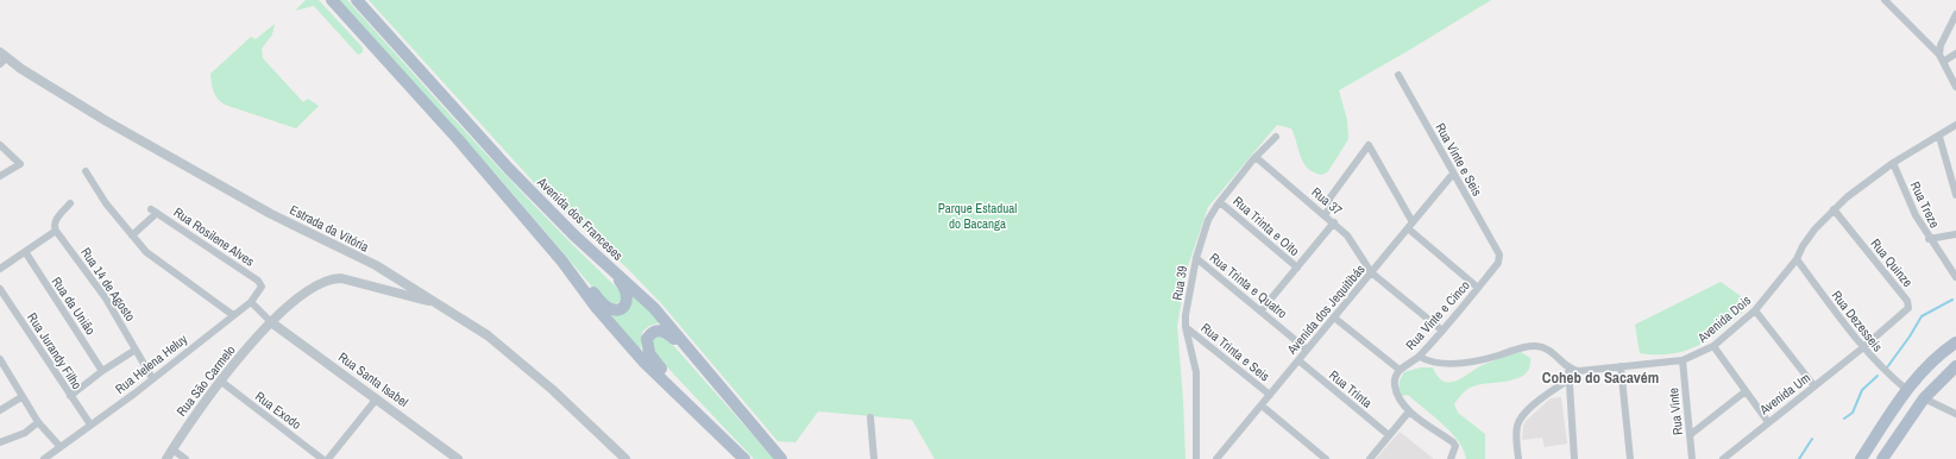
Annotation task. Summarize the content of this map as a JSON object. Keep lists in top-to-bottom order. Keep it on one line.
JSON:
{"streets":{"main road":["Avenida dos Franceses"],"street":["Rua Vinte e Seis","Rua 37","Rua Treze","Rua Trinta e Oito","Estrada da Vitória","Rua Rosilene Alves","Rua Quinze","Rua 39","Rua 14 de Agosto","Rua Trinta e Quatro","Rua da União","Avenida dos Jequitibás","Rua Vinte e Cinco","Avenida Dois","Rua Dezesseis","Rua Jurandy Filho","Rua Trinta e Seis","Rua Helena Heluy","Rua Santa Isabel","Rua São Carmelo","Rua Trinta","Avenida Um","Rua Exodo","Rua Vinte"]},"crossings":[["Rua Vinte e Seis","Avenida dos Jequitibás"],["Rua Vinte e Seis","Rua Vinte e Cinco"],["Rua 37","Rua Trinta e Oito"],["Rua 37","Rua 39"],["Rua 37","Avenida dos Jequitibás"],["Rua 37","Rua Vinte e Cinco"],["Rua Treze","Avenida Dois"],["Rua Trinta e Oito","Rua 39"],["Rua Trinta e Oito","Rua Trinta e Quatro"],["Estrada da Vitória","Rua São Carmelo"],["Rua Rosilene Alves","Rua Helena Heluy"],["Rua Quinze","Avenida Dois"],["Rua Quinze","Rua Dezesseis"],["Rua Quinze","Avenida Um"],["Rua 39","Rua Trinta e Quatro"],["Rua 39","Rua Trinta e Seis"],["Rua 14 de Agosto","Rua Helena Heluy"],["Rua Trinta e Quatro","Avenida dos Jequitibás"],["Avenida dos Jequitibás","Rua Trinta e Seis"],["Avenida dos Jequitibás","Rua Trinta"],["Avenida Dois","Rua Dezesseis"],["Avenida Dois","Rua Vinte"],["Rua Dezesseis","Avenida Um"],["Rua Jurandy Filho","Rua Helena Heluy"],["Rua Santa Isabel","Rua São Carmelo"],["Rua São Carmelo","Rua Exodo"]],"districts":["Coheb do Sacavém"],"parks":["Parque Estadual do Bacanga"]}
